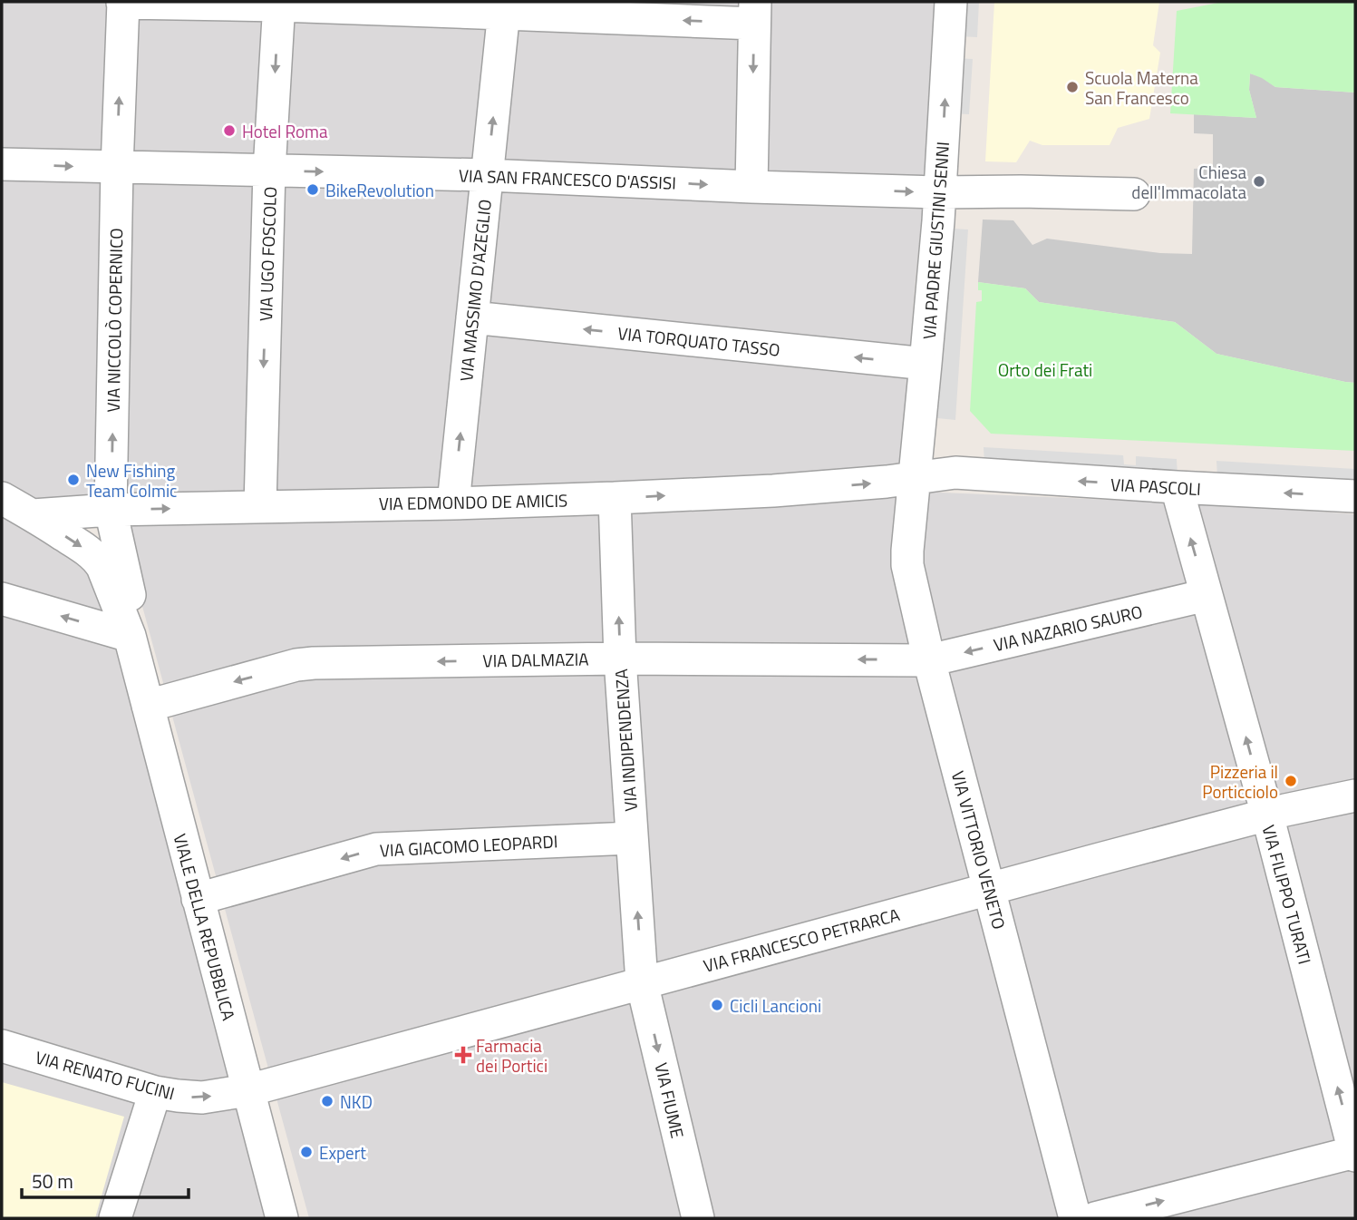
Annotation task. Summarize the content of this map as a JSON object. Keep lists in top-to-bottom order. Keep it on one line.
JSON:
{"streets":{"street":["VIA SAN FRANCESCO D'ASSISI","VIA PADRE GIUSTINI SENNI","VIA UGO FOSCOLO","VIA MASSIMO D'AZEGLIO","VIA NICCOLÒ COPERNICO","VIA TORQUATO TASSO","VIA PASCOLI","VIA EDMONDO DE AMICIS","VIA NAZARIO SAURO","VIA DALMAZIA","VIA INDIPENDENZA","VIA GIACOMO LEOPARDI","VIA VITTORIO VENETO","VIA FILIPPO TURATI","VIALE DELLA REPUBBLICA","VIA FRANCESCO PETRARCA","VIA RENATO FUCINI","VIA FIUME"]},"crossings":[["VIA SAN FRANCESCO D'ASSISI","VIA PADRE GIUSTINI SENNI"],["VIA SAN FRANCESCO D'ASSISI","VIA UGO FOSCOLO"],["VIA SAN FRANCESCO D'ASSISI","VIA MASSIMO D'AZEGLIO"],["VIA SAN FRANCESCO D'ASSISI","VIA NICCOLÒ COPERNICO"],["VIA PADRE GIUSTINI SENNI","VIA TORQUATO TASSO"],["VIA PADRE GIUSTINI SENNI","VIA PASCOLI"],["VIA PADRE GIUSTINI SENNI","VIA EDMONDO DE AMICIS"],["VIA PADRE GIUSTINI SENNI","VIA VITTORIO VENETO"],["VIA UGO FOSCOLO","VIA EDMONDO DE AMICIS"],["VIA MASSIMO D'AZEGLIO","VIA TORQUATO TASSO"],["VIA MASSIMO D'AZEGLIO","VIA EDMONDO DE AMICIS"],["VIA NICCOLÒ COPERNICO","VIA EDMONDO DE AMICIS"],["VIA NICCOLÒ COPERNICO","VIALE DELLA REPUBBLICA"],["VIA PASCOLI","VIA EDMONDO DE AMICIS"],["VIA PASCOLI","VIA VITTORIO VENETO"],["VIA PASCOLI","VIA FILIPPO TURATI"],["VIA EDMONDO DE AMICIS","VIA INDIPENDENZA"],["VIA EDMONDO DE AMICIS","VIA VITTORIO VENETO"],["VIA NAZARIO SAURO","VIA DALMAZIA"],["VIA NAZARIO SAURO","VIA VITTORIO VENETO"],["VIA NAZARIO SAURO","VIA FILIPPO TURATI"],["VIA DALMAZIA","VIA INDIPENDENZA"],["VIA DALMAZIA","VIA VITTORIO VENETO"],["VIA DALMAZIA","VIALE DELLA REPUBBLICA"],["VIA INDIPENDENZA","VIA GIACOMO LEOPARDI"],["VIA INDIPENDENZA","VIA FRANCESCO PETRARCA"],["VIA INDIPENDENZA","VIA FIUME"],["VIA GIACOMO LEOPARDI","VIALE DELLA REPUBBLICA"],["VIA VITTORIO VENETO","VIA FRANCESCO PETRARCA"],["VIA FILIPPO TURATI","VIA FRANCESCO PETRARCA"],["VIALE DELLA REPUBBLICA","VIA FRANCESCO PETRARCA"],["VIALE DELLA REPUBBLICA","VIA RENATO FUCINI"],["VIA FRANCESCO PETRARCA","VIA RENATO FUCINI"],["VIA FRANCESCO PETRARCA","VIA FIUME"]],"one_way":["VIA UGO FOSCOLO","VIA NICCOLÒ COPERNICO","VIA TORQUATO TASSO","VIA PASCOLI","VIA EDMONDO DE AMICIS","VIA NAZARIO SAURO","VIA DALMAZIA","VIA INDIPENDENZA","VIA GIACOMO LEOPARDI","VIA FILIPPO TURATI","VIA RENATO FUCINI","VIA FIUME"],"parks":["Orto dei Frati"],"places":{"other":["Scuola Materna San Francesco","Hotel Roma","Chiesa dell'Immacolata","BikeRevolution","New Fishing Team Colmic","Pizzeria il Porticciolo","Cicli Lancioni","NKD","Expert"],"health":["Farmacia dei Portici"]},"scale_bar":"50 m"}
